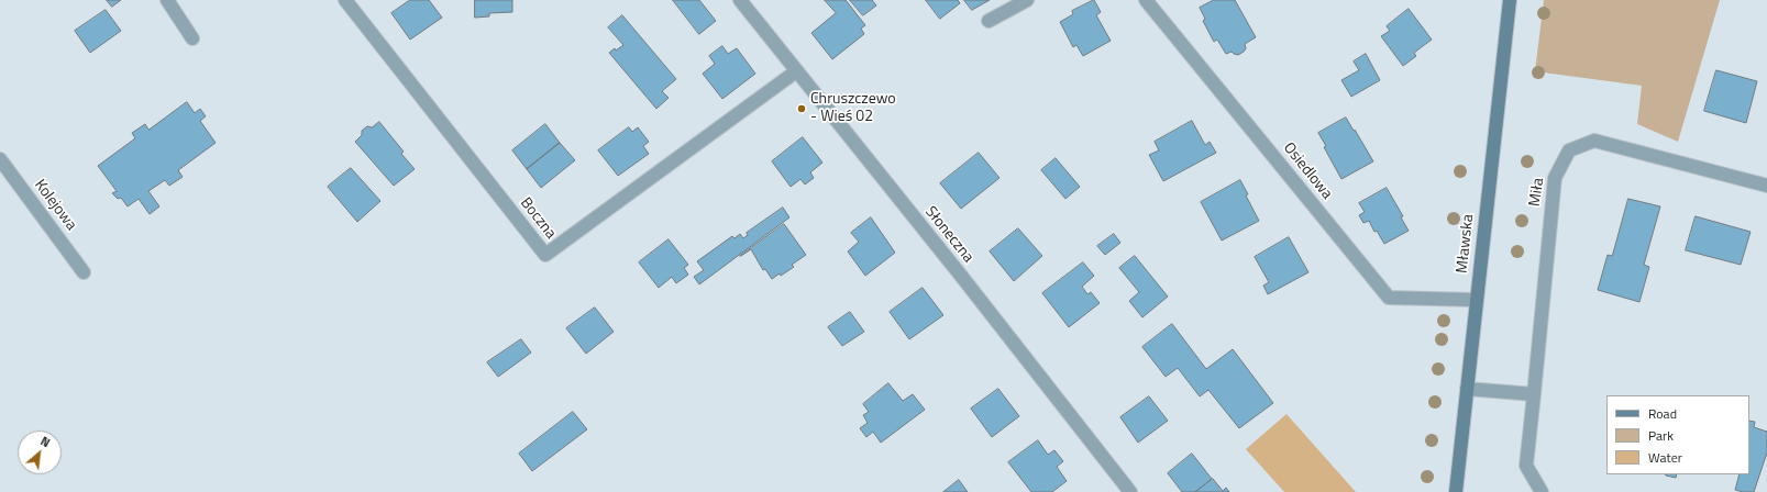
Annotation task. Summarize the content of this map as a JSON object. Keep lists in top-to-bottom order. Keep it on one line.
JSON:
{"streets":{"main road":["Mławska"],"street":["Osiedlowa","Miła","Kolejowa","Boczna","Słoneczna"]},"crossings":[["Osiedlowa","Mławska"],["Boczna","Słoneczna"]],"places":["Chruszczewo - Wieś 02"],"legend":["Road","Park","Water"],"north":"top right"}
